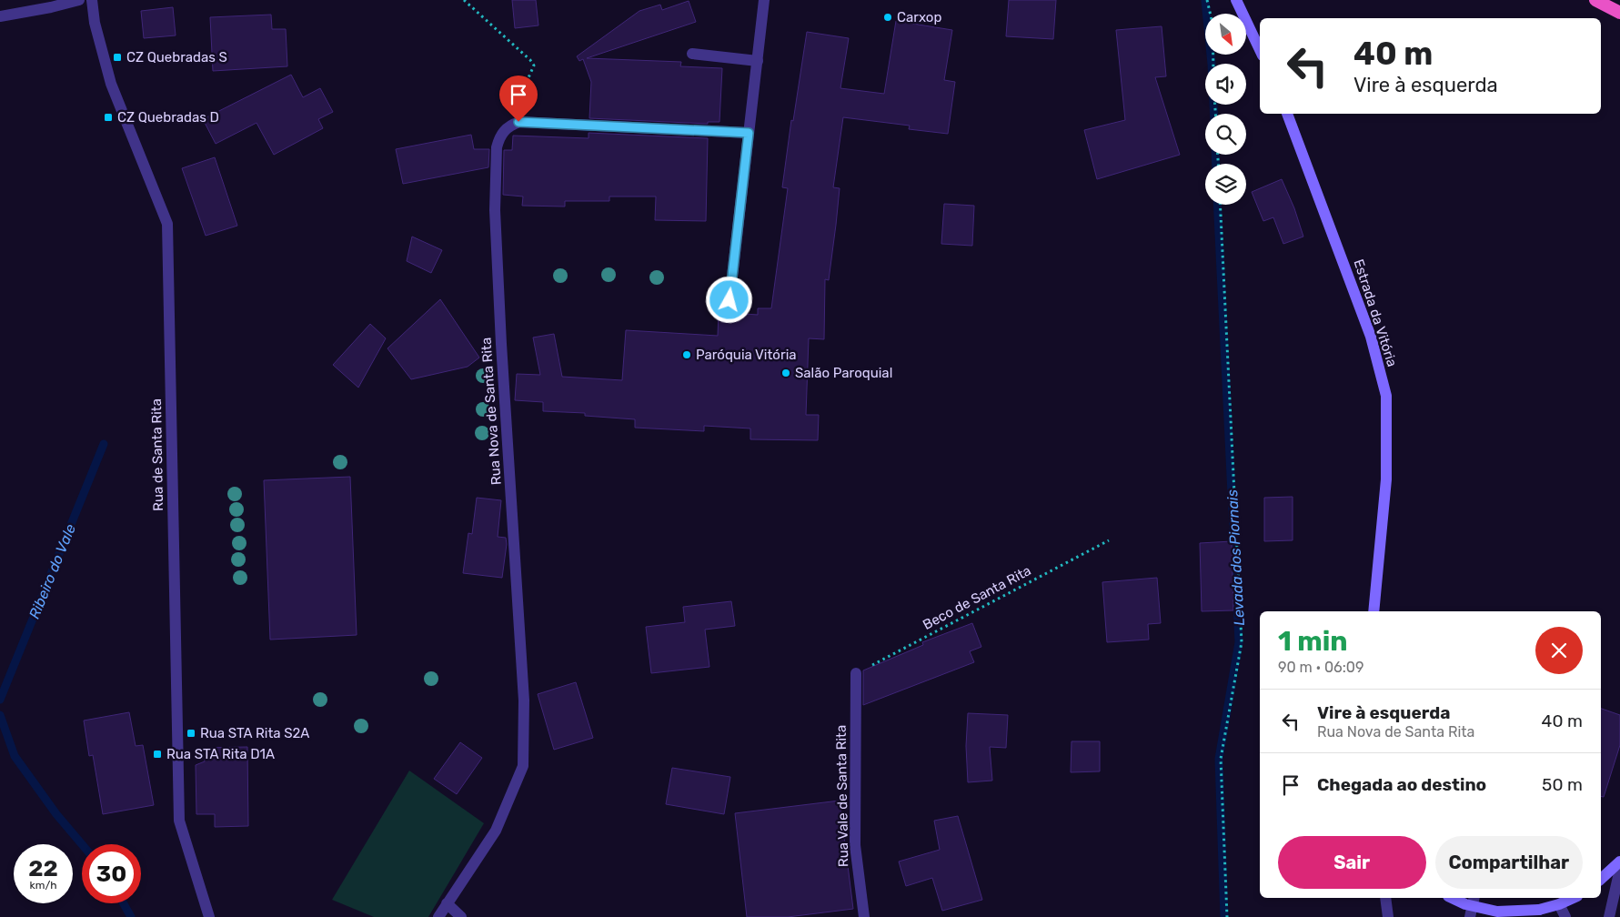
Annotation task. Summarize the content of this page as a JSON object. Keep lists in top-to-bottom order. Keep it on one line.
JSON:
{"streets":{"main road":["Estrada da Vitória"],"street":["Rua Nova de Santa Rita","Rua de Santa Rita","Rua Vale de Santa Rita"],"path":["Beco de Santa Rita"]},"crossings":[["Beco de Santa Rita","Rua Vale de Santa Rita"]],"water":["Levada dos Piornais","Ribeiro do Vale"],"places":{"other":["Carxop","Paróquia Vitória","Salão Paroquial"],"transit":["CZ Quebradas S","CZ Quebradas D","Rua STA Rita S2A","Rua STA Rita D1A"]},"north":"bottom right","page":{"turn":["40 m","Vire à esquerda"],"heading":["1 min","90 m · 06:09"],"list":[{"name":"Vire à esquerda","note":"Rua Nova de Santa Rita","value":"40 m"},{"name":"Chegada ao destino","value":"50 m"}],"buttons":["Sair","Compartilhar"],"speed":"22 km/h","limit":"30"}}
